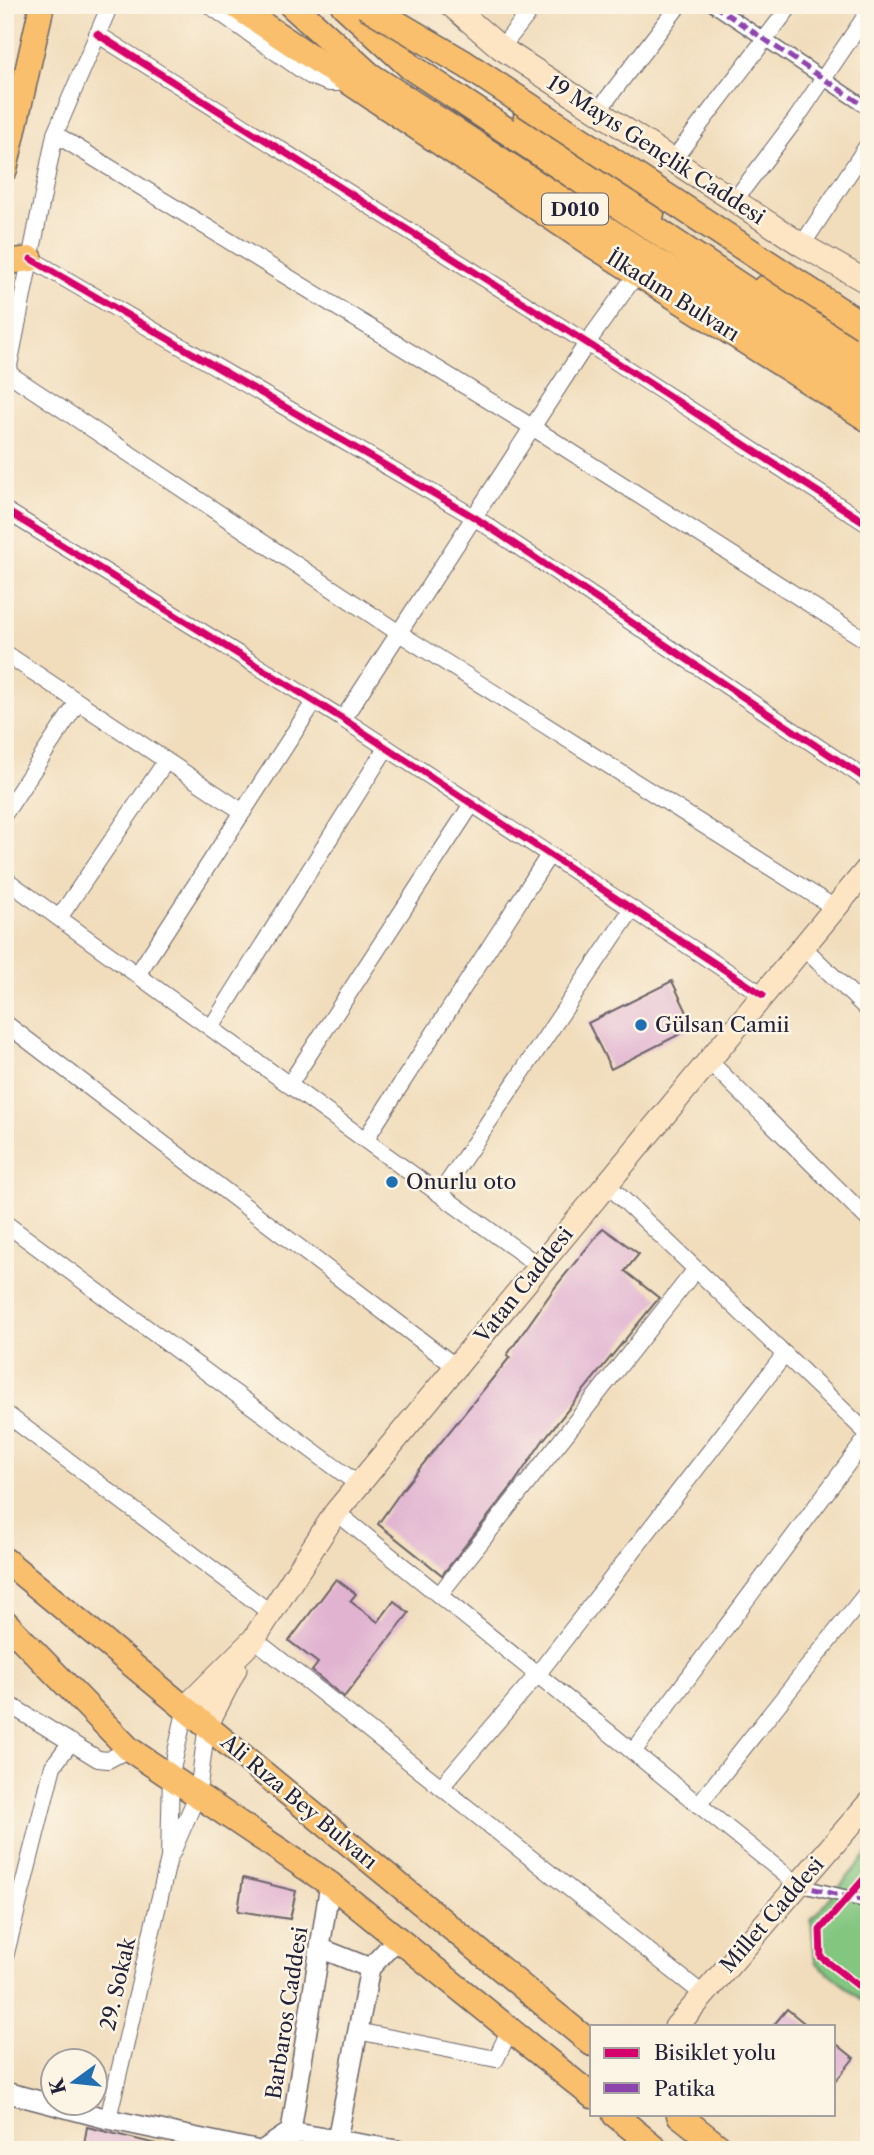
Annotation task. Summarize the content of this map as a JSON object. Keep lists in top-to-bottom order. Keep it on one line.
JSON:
{"streets":{"highway":["D010","İlkadım Bulvarı"],"main road":["19 Mayıs Gençlik Caddesi","Vatan Caddesi","Ali Rıza Bey Bulvarı","Millet Caddesi"],"street":["29. Sokak","Barbaros Caddesi"]},"crossings":[["Vatan Caddesi","Ali Rıza Bey Bulvarı"],["Ali Rıza Bey Bulvarı","Barbaros Caddesi"]],"places":["Gülsan Camii","Onurlu oto"],"legend":["Bisiklet yolu","Patika"],"north":"left"}
